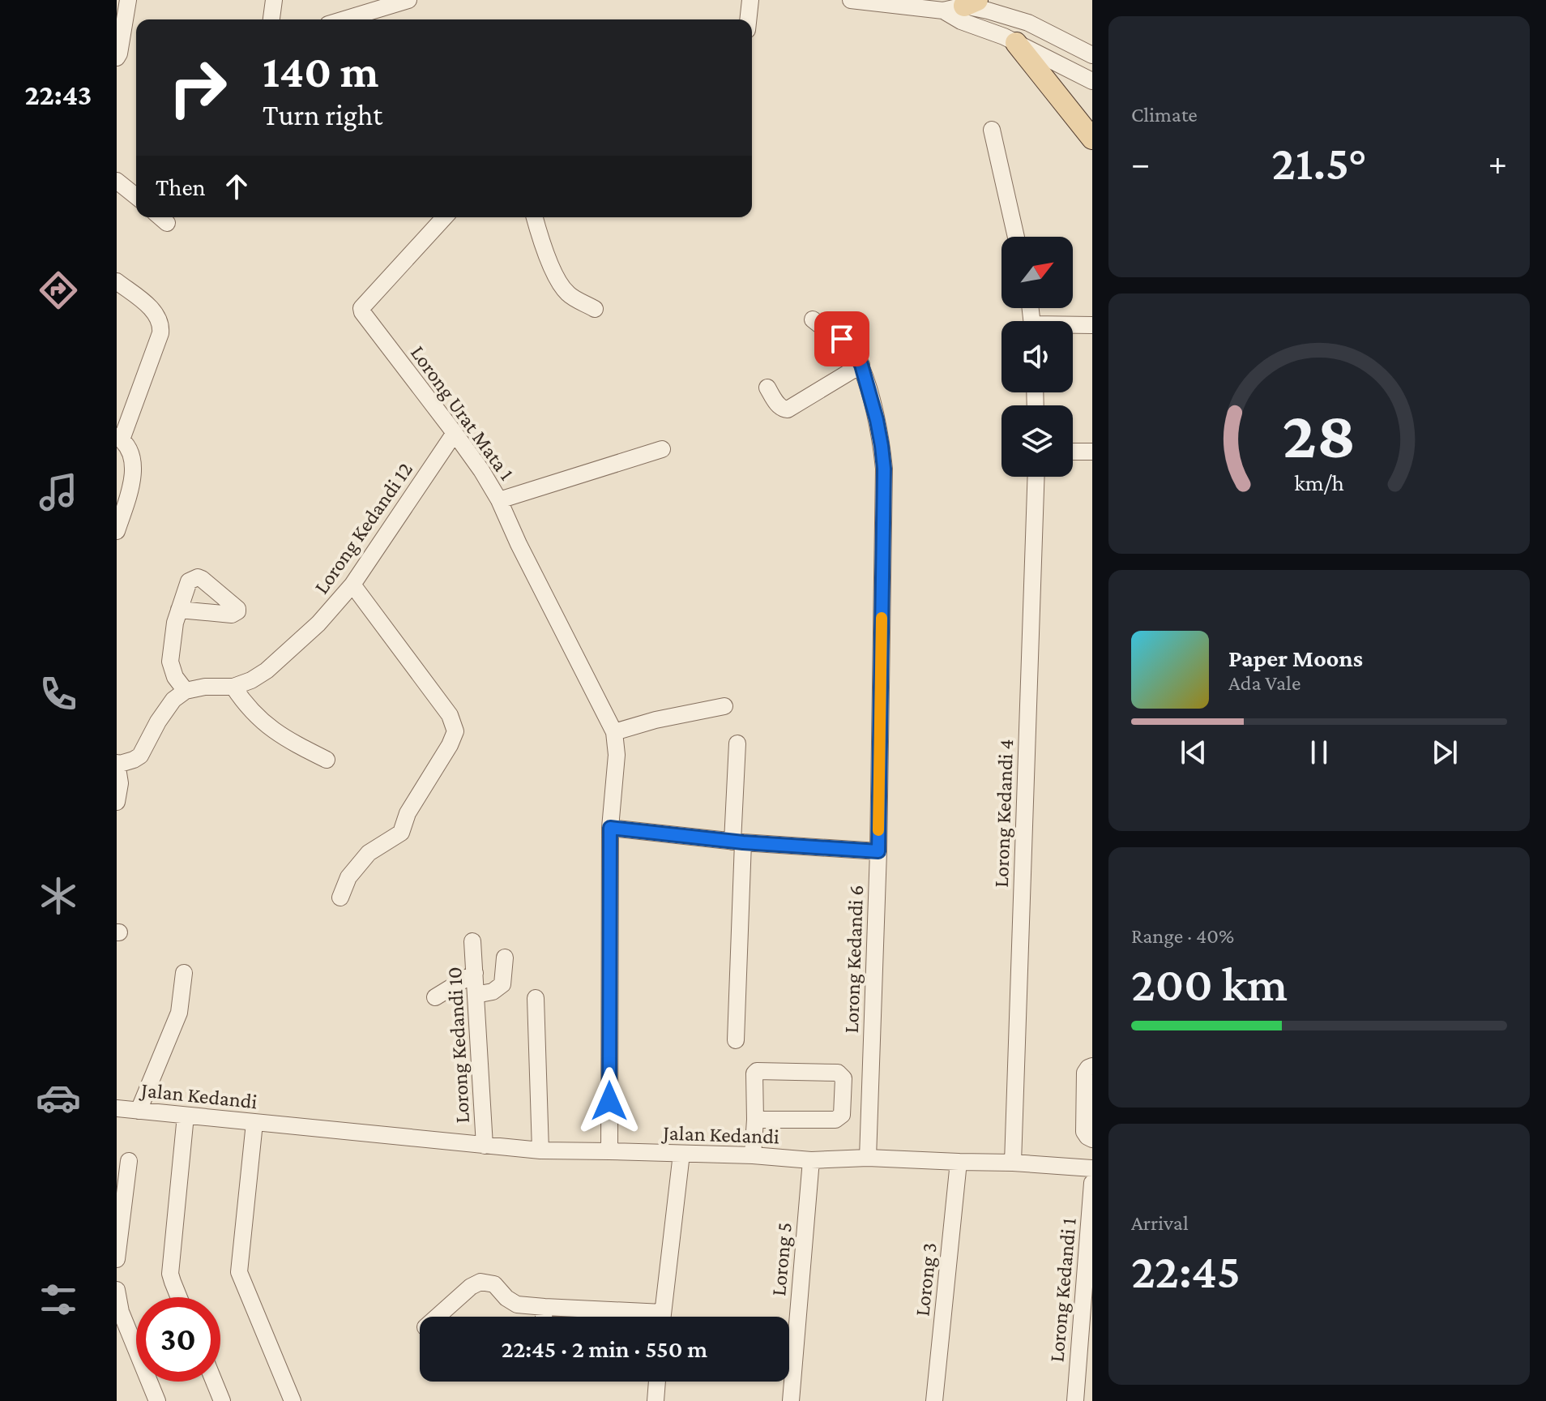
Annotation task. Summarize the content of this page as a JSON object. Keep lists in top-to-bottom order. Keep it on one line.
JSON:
{"streets":{"street":["Lorong Urat Mata 1","Lorong Kedandi 12","Lorong Kedandi 4","Lorong Kedandi 6","Lorong Kedandi 10","Jalan Kedandi","Lorong 5","Lorong 3","Lorong Kedandi 1"]},"crossings":[["Lorong Urat Mata 1","Lorong Kedandi 12"],["Lorong Kedandi 4","Jalan Kedandi"],["Lorong Kedandi 6","Jalan Kedandi"],["Lorong Kedandi 10","Jalan Kedandi"],["Jalan Kedandi","Lorong 5"],["Jalan Kedandi","Lorong 3"]],"north":"top right","page":{"tabs":"22:43","tile":["Climate",["Range · 40%","200 km"],["Arrival","22:45"]],"turn":["140 m","Turn right"],"heat":["−","21.5°","+"],"then":"Then","song":["Paper Moons","Ada Vale"],"limit":"30","trip":"22:45 · 2 min · 550 m","gauge":["28","km/h"]}}
